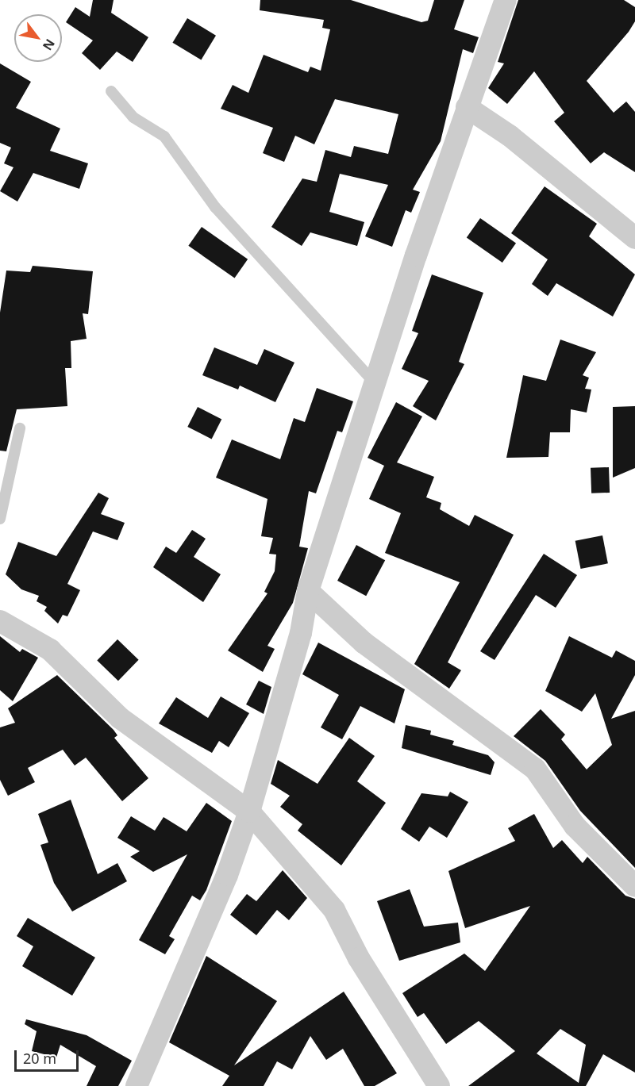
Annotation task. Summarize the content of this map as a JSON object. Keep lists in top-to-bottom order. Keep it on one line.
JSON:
{"scale_bar":"20 m","north":"bottom right"}
